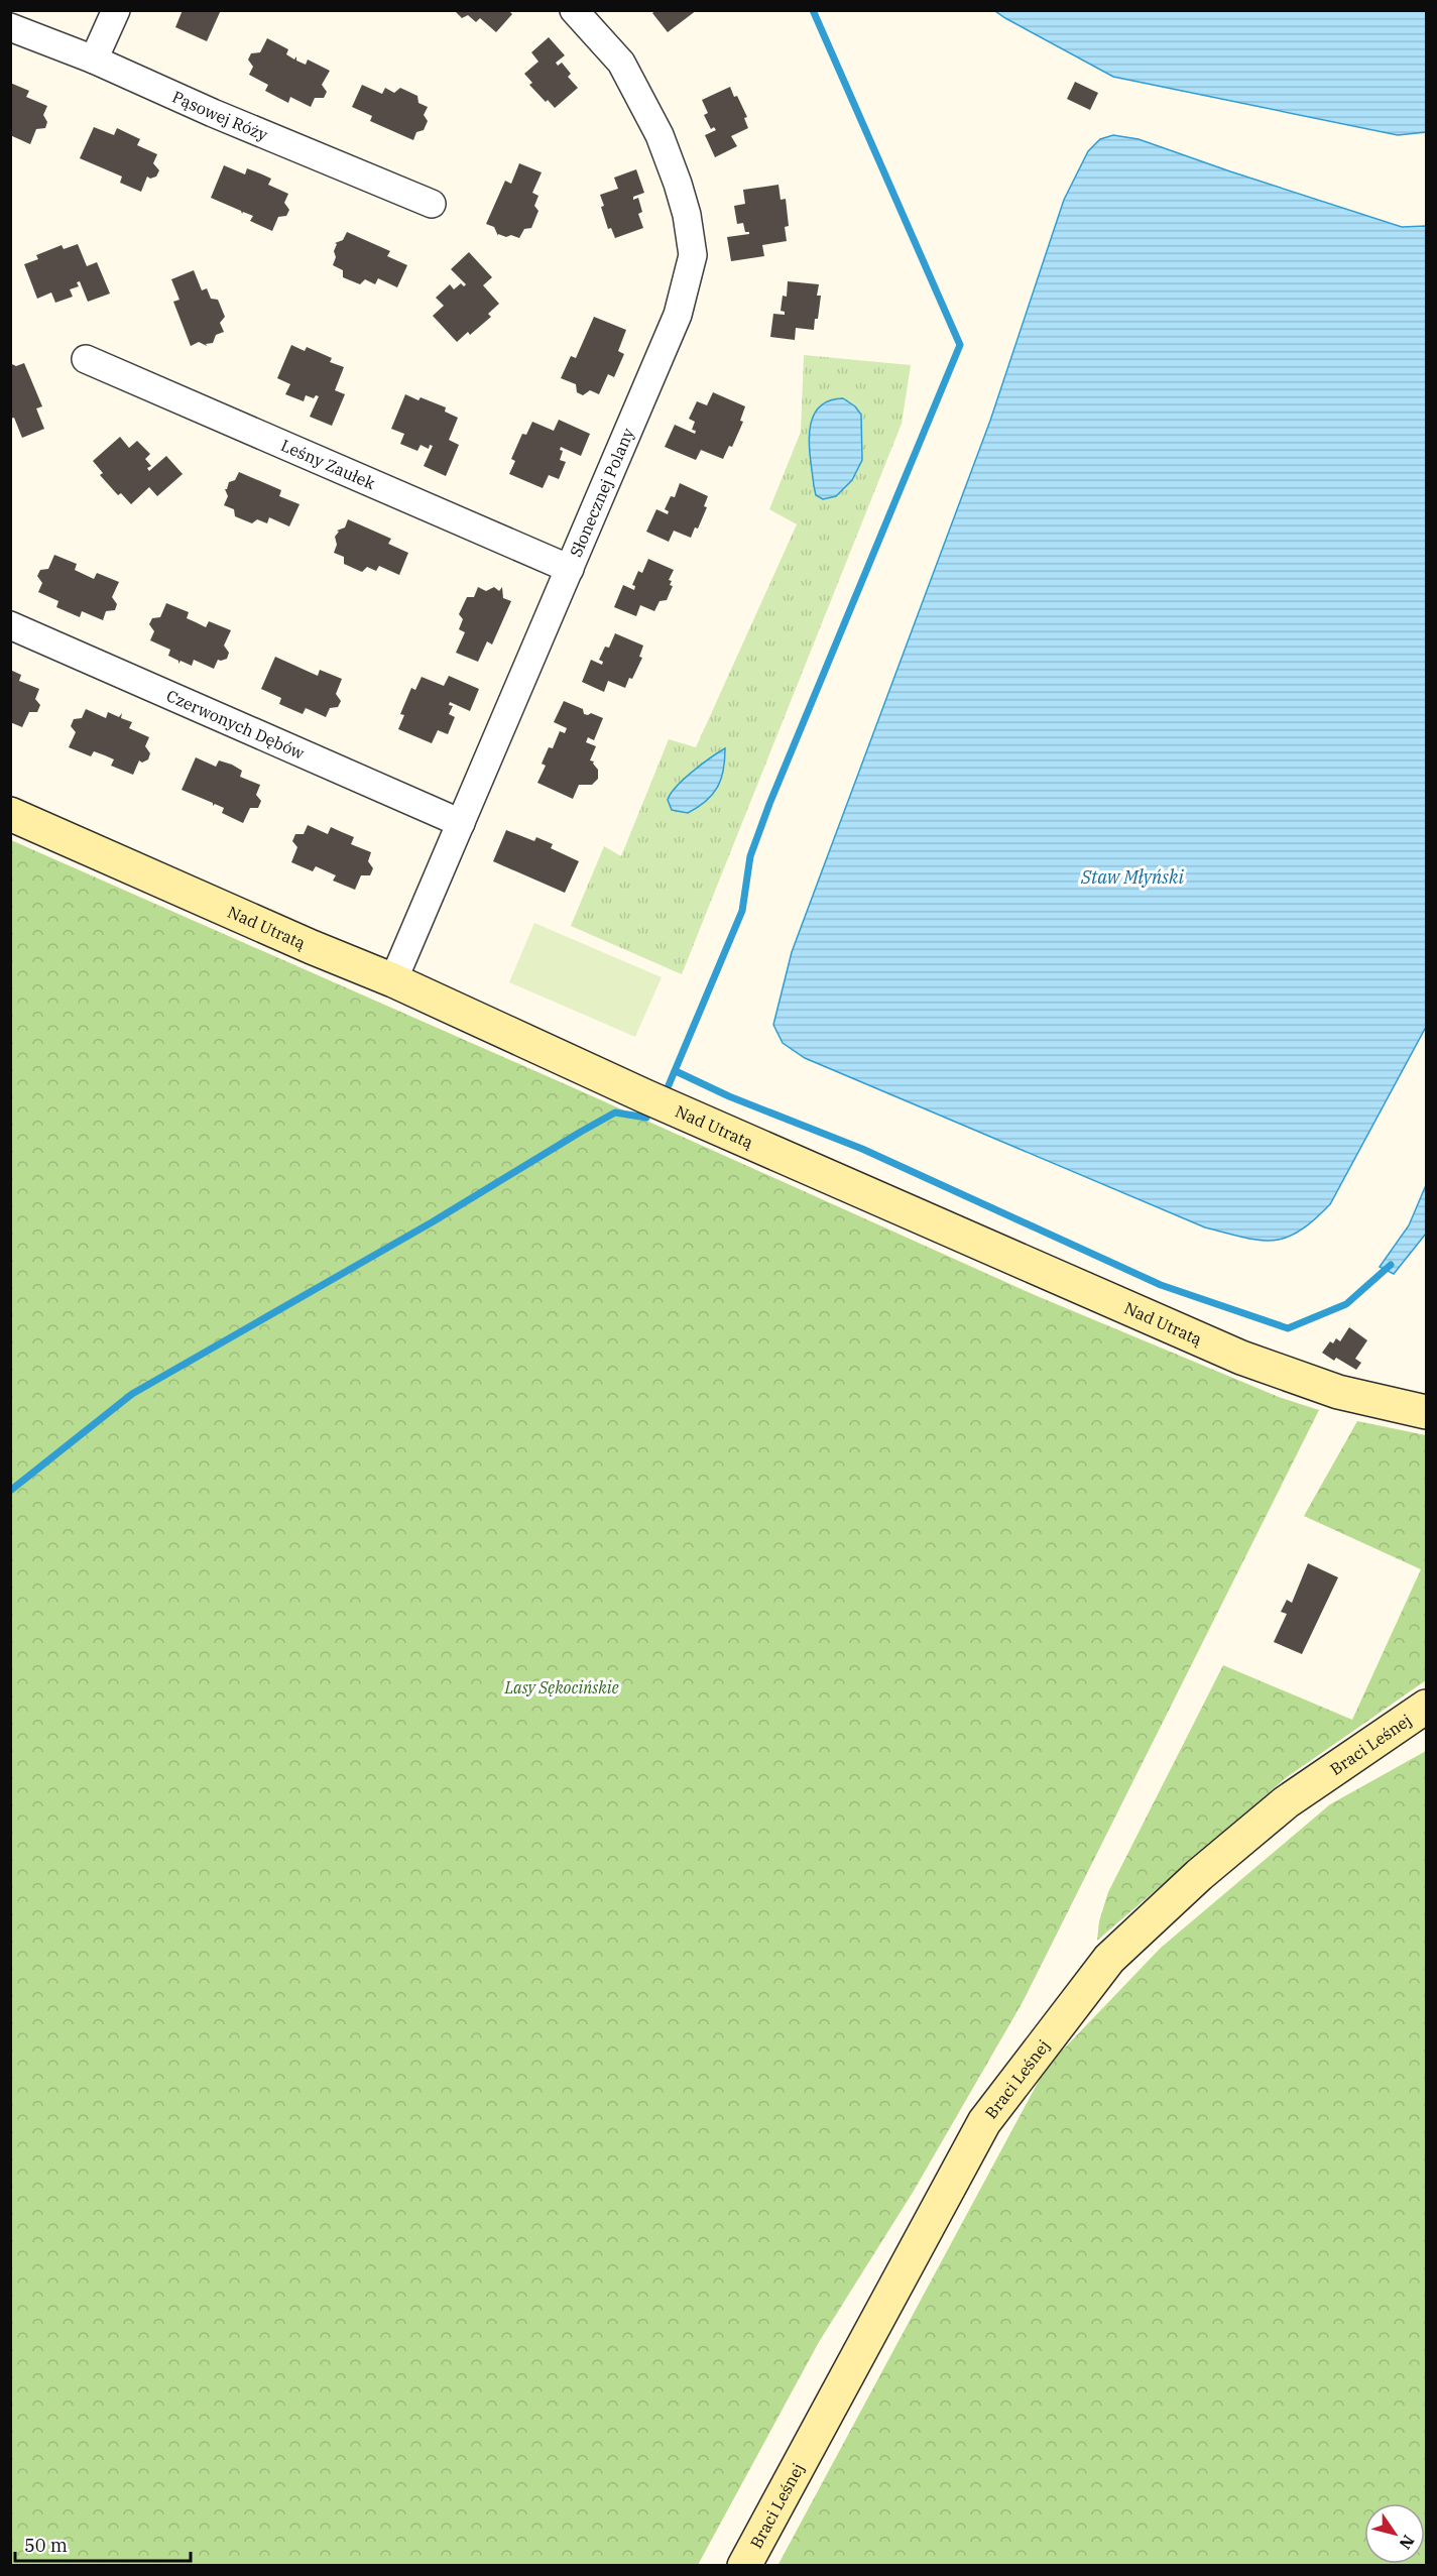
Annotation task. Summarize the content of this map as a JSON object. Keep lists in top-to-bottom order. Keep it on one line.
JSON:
{"streets":{"street":["Pąsowej Róży","Leśny Zaułek","Słonecznej Polany","Czerwonych Dębów","Nad Utratą","Braci Leśnej"]},"crossings":[["Leśny Zaułek","Słonecznej Polany"],["Słonecznej Polany","Czerwonych Dębów"],["Słonecznej Polany","Nad Utratą"]],"water":["Staw Młyński"],"parks":["Lasy Sękocińskie"],"scale_bar":"50 m","north":"bottom right"}
